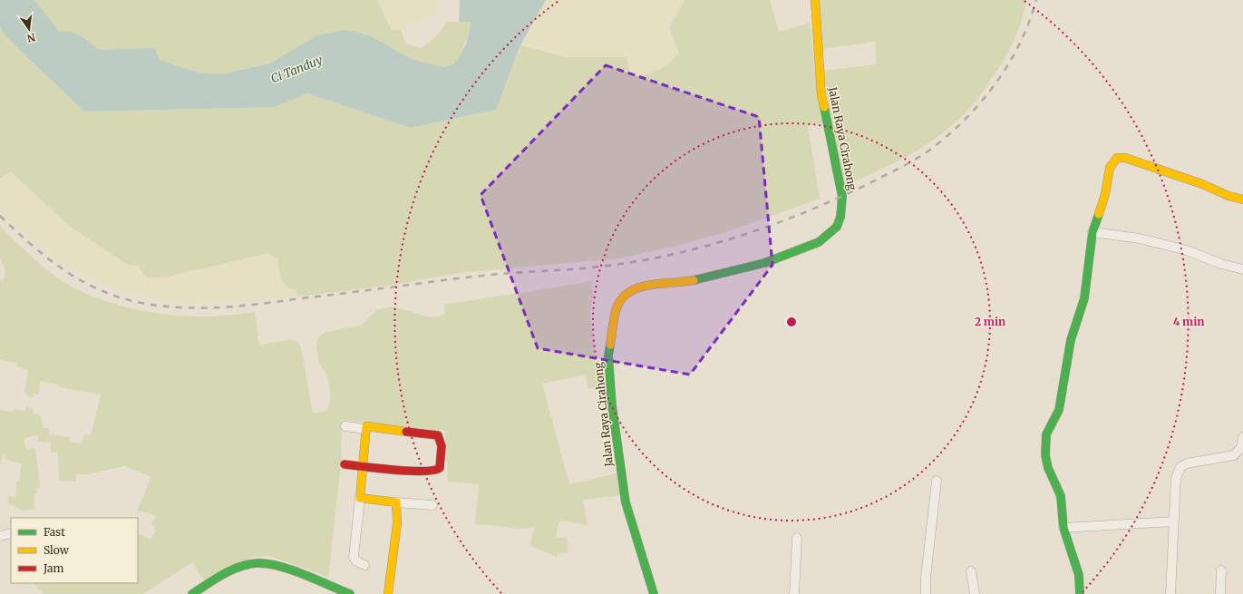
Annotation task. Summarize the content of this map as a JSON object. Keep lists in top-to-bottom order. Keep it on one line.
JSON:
{"streets":{"street":["Jalan Raya Cirahong"]},"water":["Ci Tanduy"],"legend":["Fast","Slow","Jam"],"north":"bottom","rings":["2 min","4 min"]}
